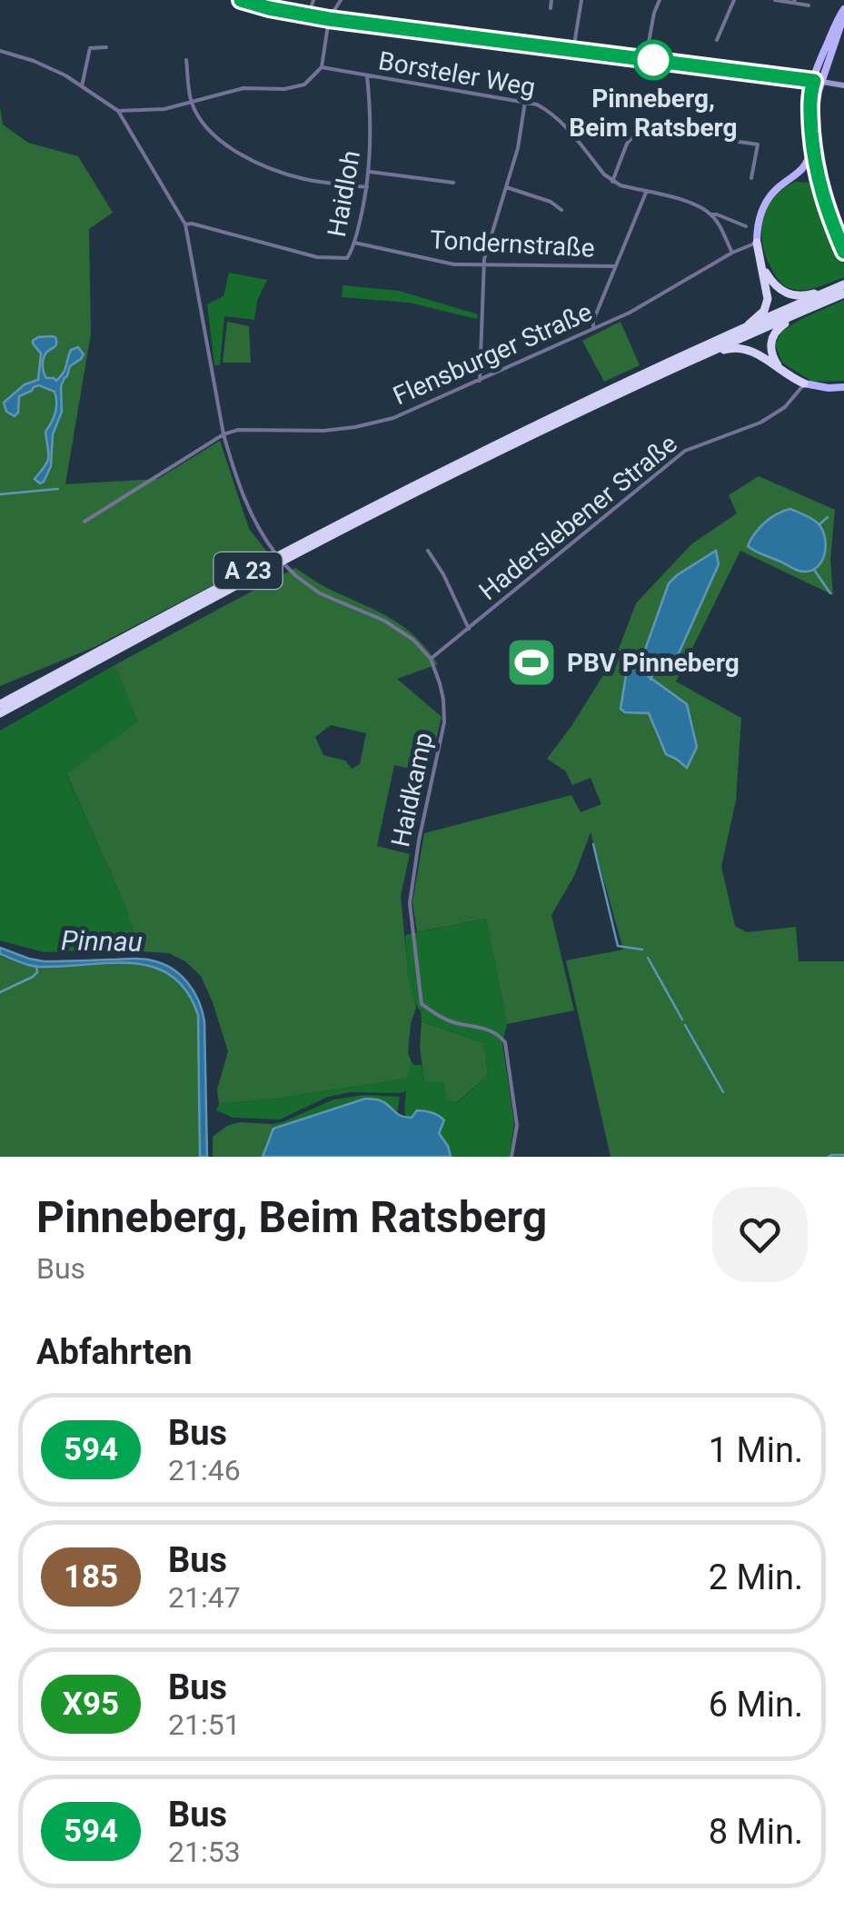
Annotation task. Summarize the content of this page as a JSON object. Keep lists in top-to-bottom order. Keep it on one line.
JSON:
{"streets":{"highway":["A 23"],"street":["Borsteler Weg","Haidloh","Tondernstraße","Flensburger Straße","Haderslebener Straße","Haidkamp"]},"crossings":[["Borsteler Weg","Haidloh"],["Borsteler Weg","Tondernstraße"],["Haidloh","Tondernstraße"],["Tondernstraße","Flensburger Straße"],["Haderslebener Straße","Haidkamp"]],"water":["Pinnau"],"places":{"other":["Pinneberg, Beim Ratsberg"],"sports":["PBV Pinneberg"]},"lines":["bus line 594"],"page":{"heading":[["Pinneberg, Beim Ratsberg","Bus"],"Abfahrten"],"list":[{"mark":"594","name":"Bus","note":"21:46","value":"1 Min."},{"mark":"185","name":"Bus","note":"21:47","value":"2 Min."},{"mark":"X95","name":"Bus","note":"21:51","value":"6 Min."},{"mark":"594","name":"Bus","note":"21:53","value":"8 Min."}]}}
